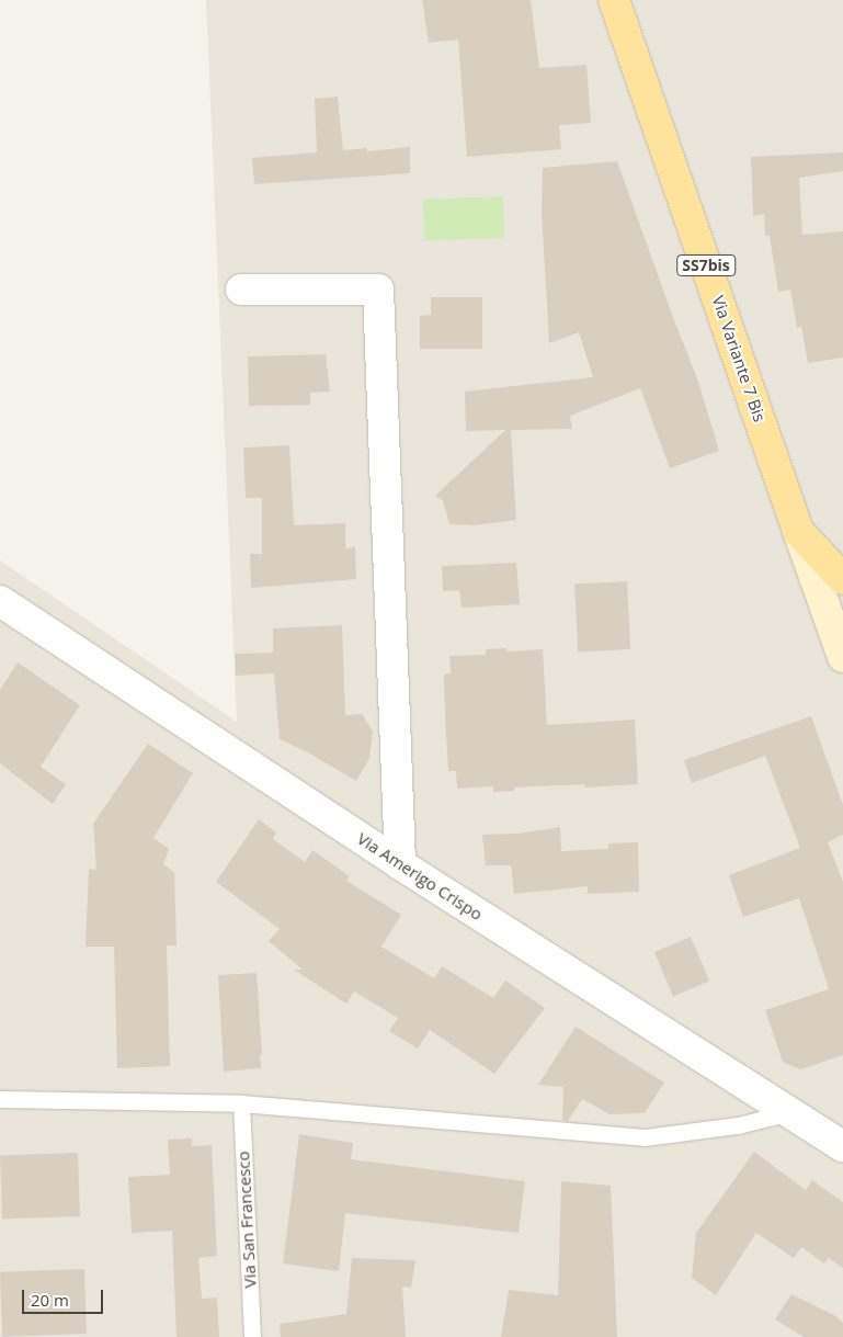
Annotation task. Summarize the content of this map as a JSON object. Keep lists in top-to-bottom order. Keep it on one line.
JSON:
{"streets":{"main road":["SS7bis","Via Variante 7 Bis"],"street":["Via Amerigo Crispo"],"lane":["Via San Francesco"]},"scale_bar":"20 m"}
